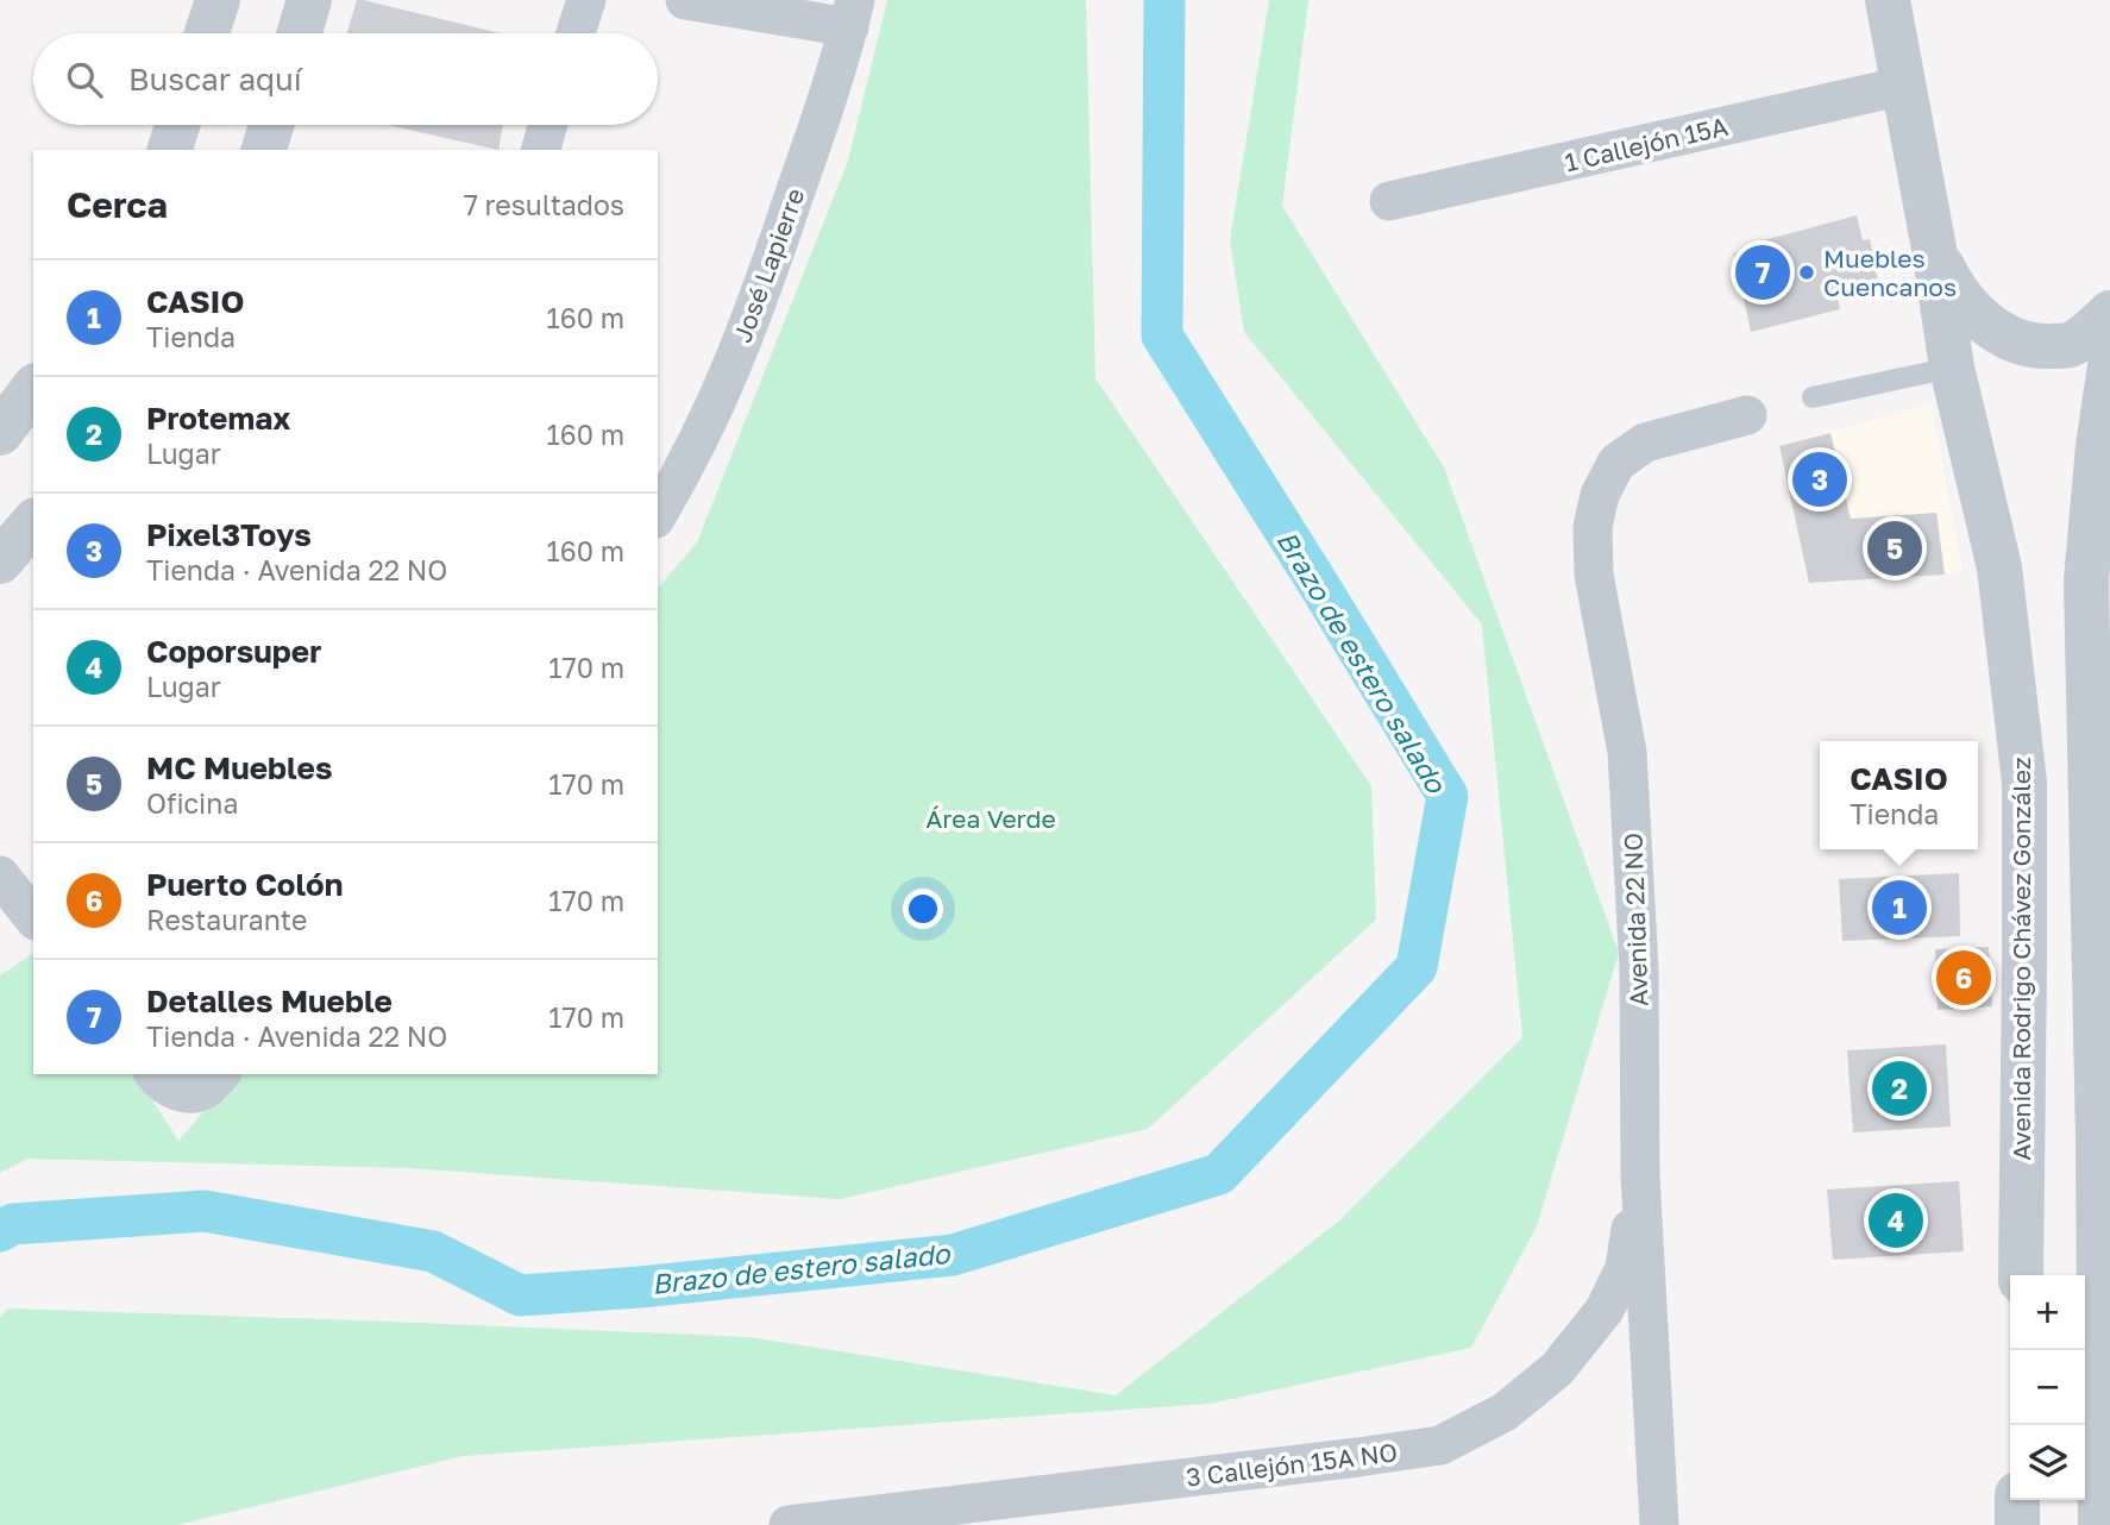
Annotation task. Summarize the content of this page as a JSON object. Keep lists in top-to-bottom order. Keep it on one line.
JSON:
{"streets":{"street":["1 Callejón 15A","José Lapierre","Avenida 22 NO","Avenida Rodrigo Chávez González","3 Callejón 15A NO"]},"crossings":[["1 Callejón 15A","Avenida Rodrigo Chávez González"],["Avenida 22 NO","3 Callejón 15A NO"]],"water":["Brazo de estero salado"],"parks":["Área Verde"],"places":["Muebles Cuencanos"],"page":{"search":"Buscar aquí","heading":["Cerca","7 resultados"],"pins":["7","3","5","1","6","2","4"],"list":[{"mark":"1","name":"CASIO","note":"Tienda","value":"160 m"},{"mark":"2","name":"Protemax","note":"Lugar","value":"160 m"},{"mark":"3","name":"Pixel3Toys","note":"Tienda · Avenida 22 NO","value":"160 m"},{"mark":"4","name":"Coporsuper","note":"Lugar","value":"170 m"},{"mark":"5","name":"MC Muebles","note":"Oficina","value":"170 m"},{"mark":"6","name":"Puerto Colón","note":"Restaurante","value":"170 m"},{"mark":"7","name":"Detalles Mueble","note":"Tienda · Avenida 22 NO","value":"170 m"}],"popup":["CASIO","Tienda"],"map_buttons":["+","−"]}}
